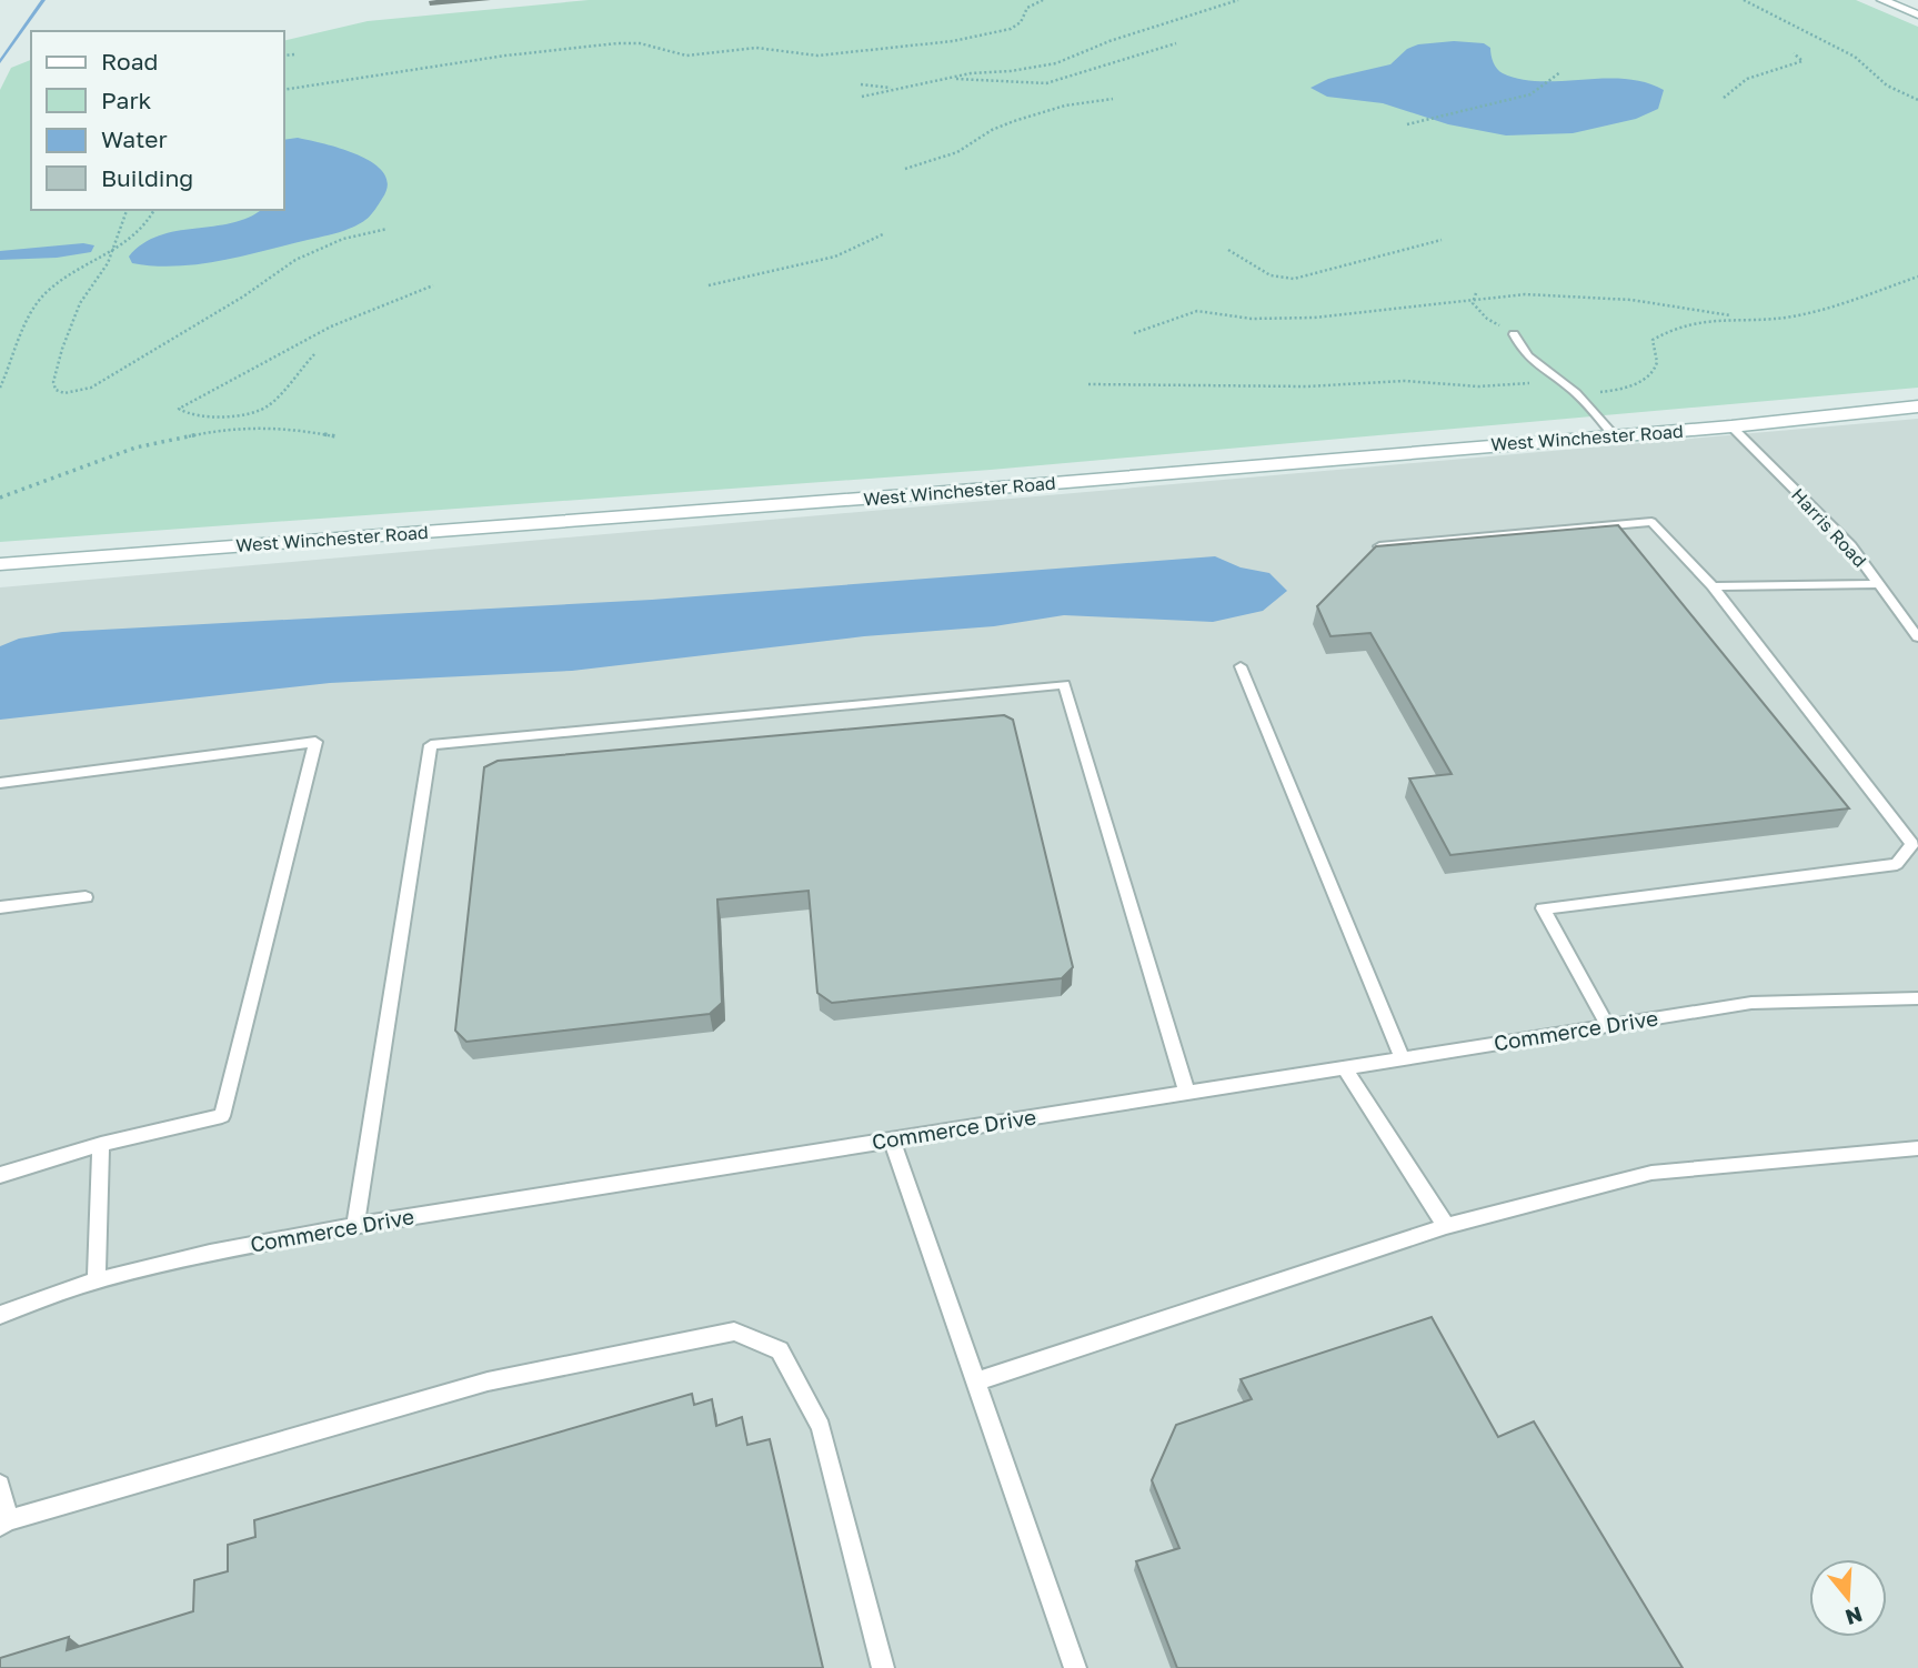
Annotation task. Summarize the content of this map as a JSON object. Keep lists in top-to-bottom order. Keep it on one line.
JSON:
{"streets":{"main road":["West Winchester Road"],"lane":["Harris Road","Commerce Drive"]},"crossings":[["West Winchester Road","Harris Road"]],"legend":["Road","Park","Water","Building"],"north":"bottom"}
